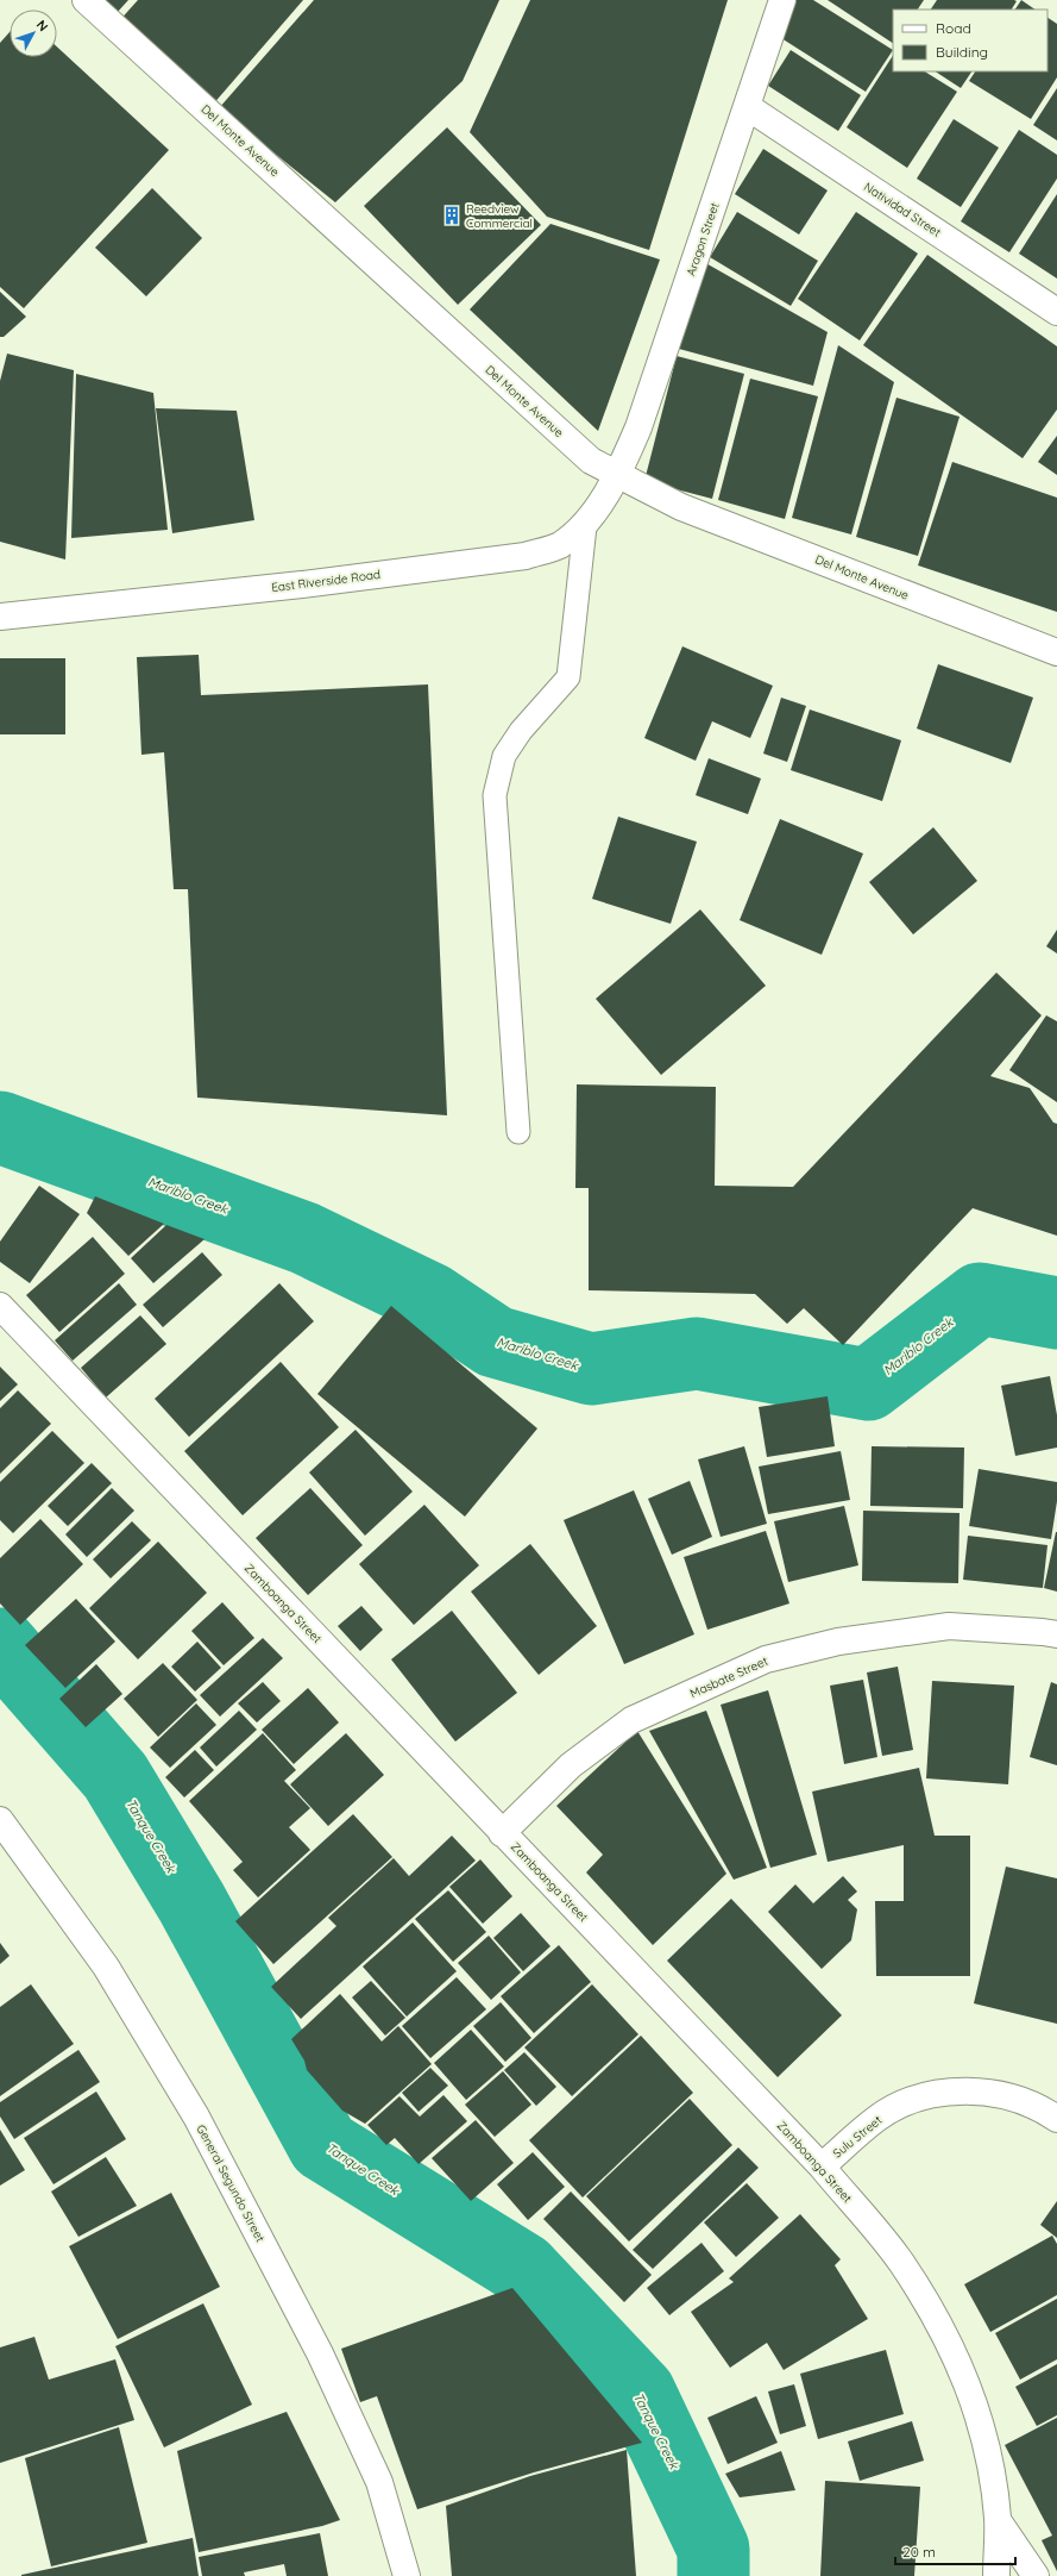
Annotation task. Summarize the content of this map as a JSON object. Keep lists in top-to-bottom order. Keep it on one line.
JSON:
{"streets":{"street":["Del Monte Avenue","Natividad Street","Aragon Street","East Riverside Road","Zamboanga Street","Masbate Street","Sulu Street","General Segundo Street"]},"crossings":[["Del Monte Avenue","Aragon Street"],["Del Monte Avenue","East Riverside Road"],["Natividad Street","Aragon Street"],["Aragon Street","East Riverside Road"],["Zamboanga Street","Masbate Street"],["Zamboanga Street","Sulu Street"]],"water":["Mariblo Creek","Tanque Creek"],"places":{"building":["Reedview Commercial"]},"legend":["Road","Building"],"scale_bar":"20 m","north":"top right"}
